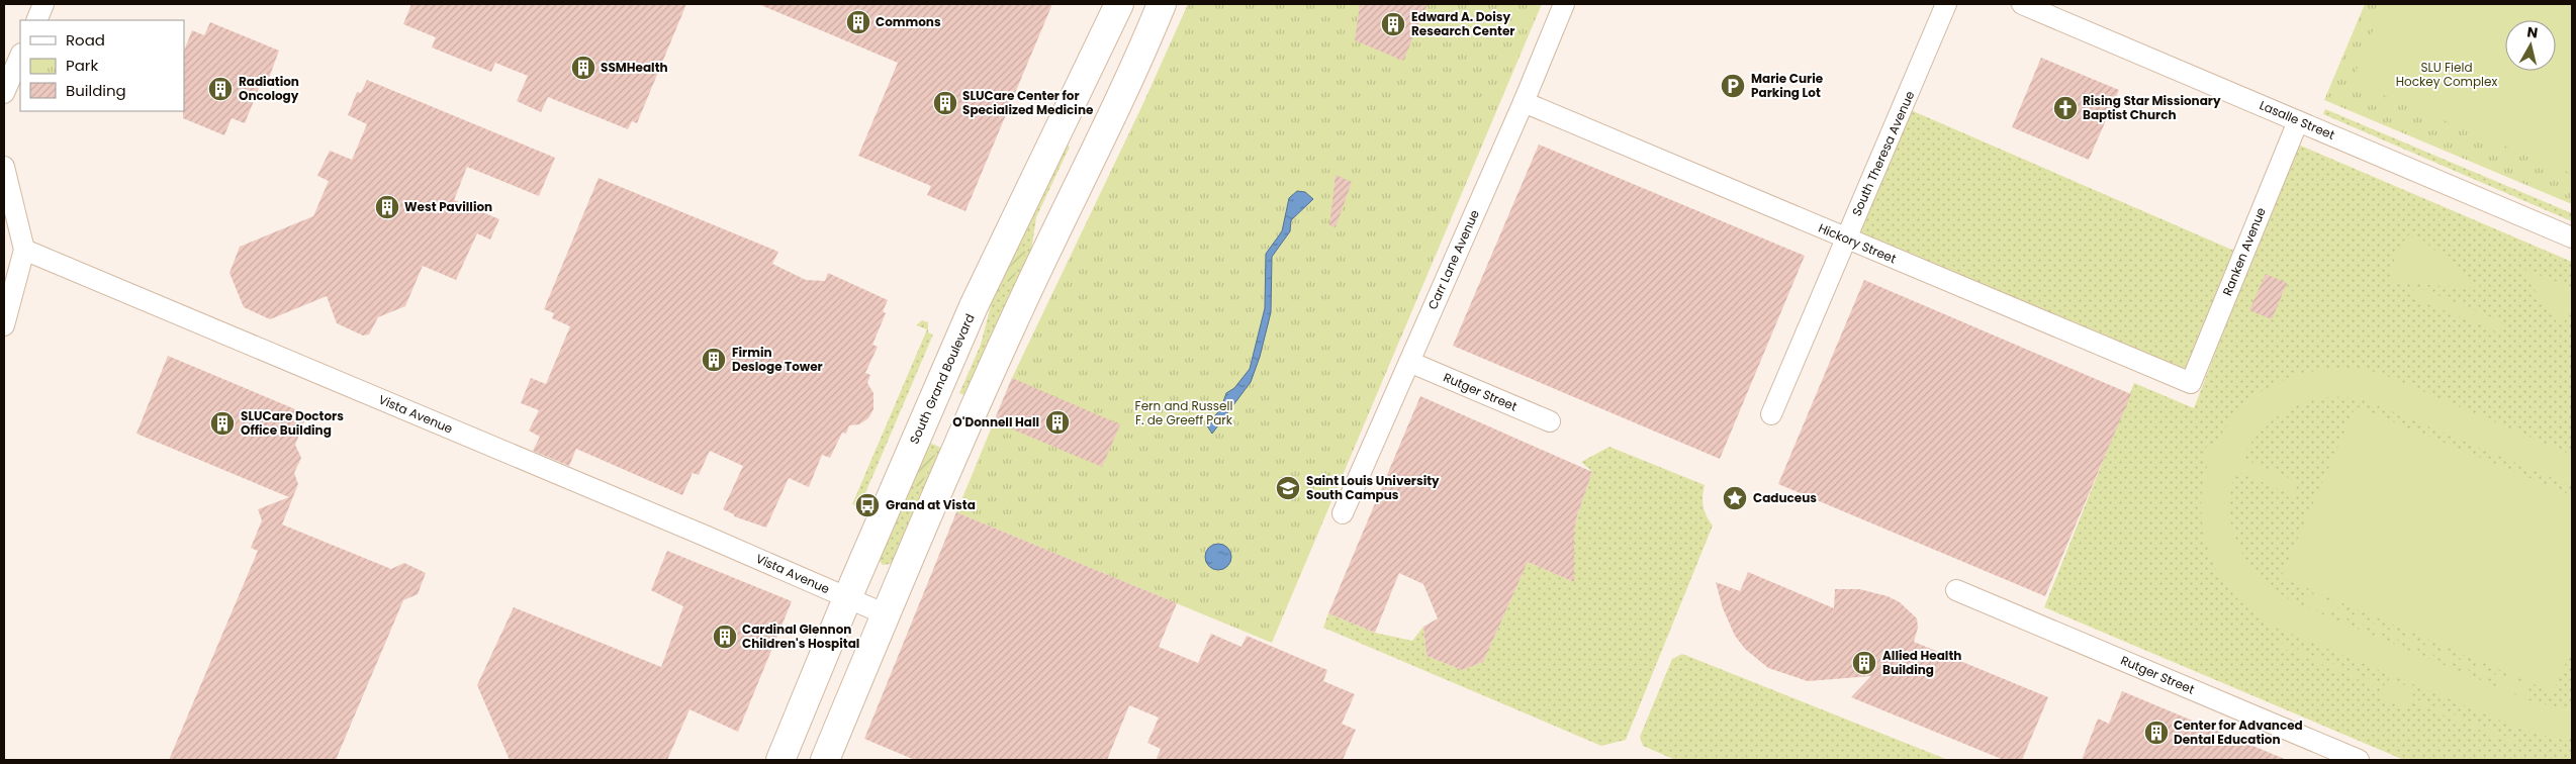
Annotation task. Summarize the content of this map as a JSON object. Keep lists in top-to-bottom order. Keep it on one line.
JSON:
{"streets":{"main road":["South Grand Boulevard"],"street":["Lasalle Street","South Theresa Avenue","Hickory Street","Ranken Avenue","Carr Lane Avenue","Rutger Street","Vista Avenue"]},"crossings":[["Lasalle Street","Ranken Avenue"],["South Theresa Avenue","Hickory Street"],["Hickory Street","Ranken Avenue"],["Hickory Street","Carr Lane Avenue"],["Carr Lane Avenue","Rutger Street"],["South Grand Boulevard","Vista Avenue"]],"parks":["SLU Field Hockey Complex","Fern and Russell F. de Greeff Park"],"places":{"building":["Commons","Edward A. Doisy Research Center","SSMHealth","Radiation Oncology","SLUCare Center for Specialized Medicine","West Pavillion","Firmin Desloge Tower","O'Donnell Hall","SLUCare Doctors Office Building","Cardinal Glennon Children's Hospital","Allied Health Building","Center for Advanced Dental Education"],"parking":["Marie Curie Parking Lot"],"church":["Rising Star Missionary Baptist Church"],"school or university":["Saint Louis University South Campus"],"place":["Caduceus"],"bus stop":["Grand at Vista"]},"legend":["Road","Park","Building"],"north":"top"}
